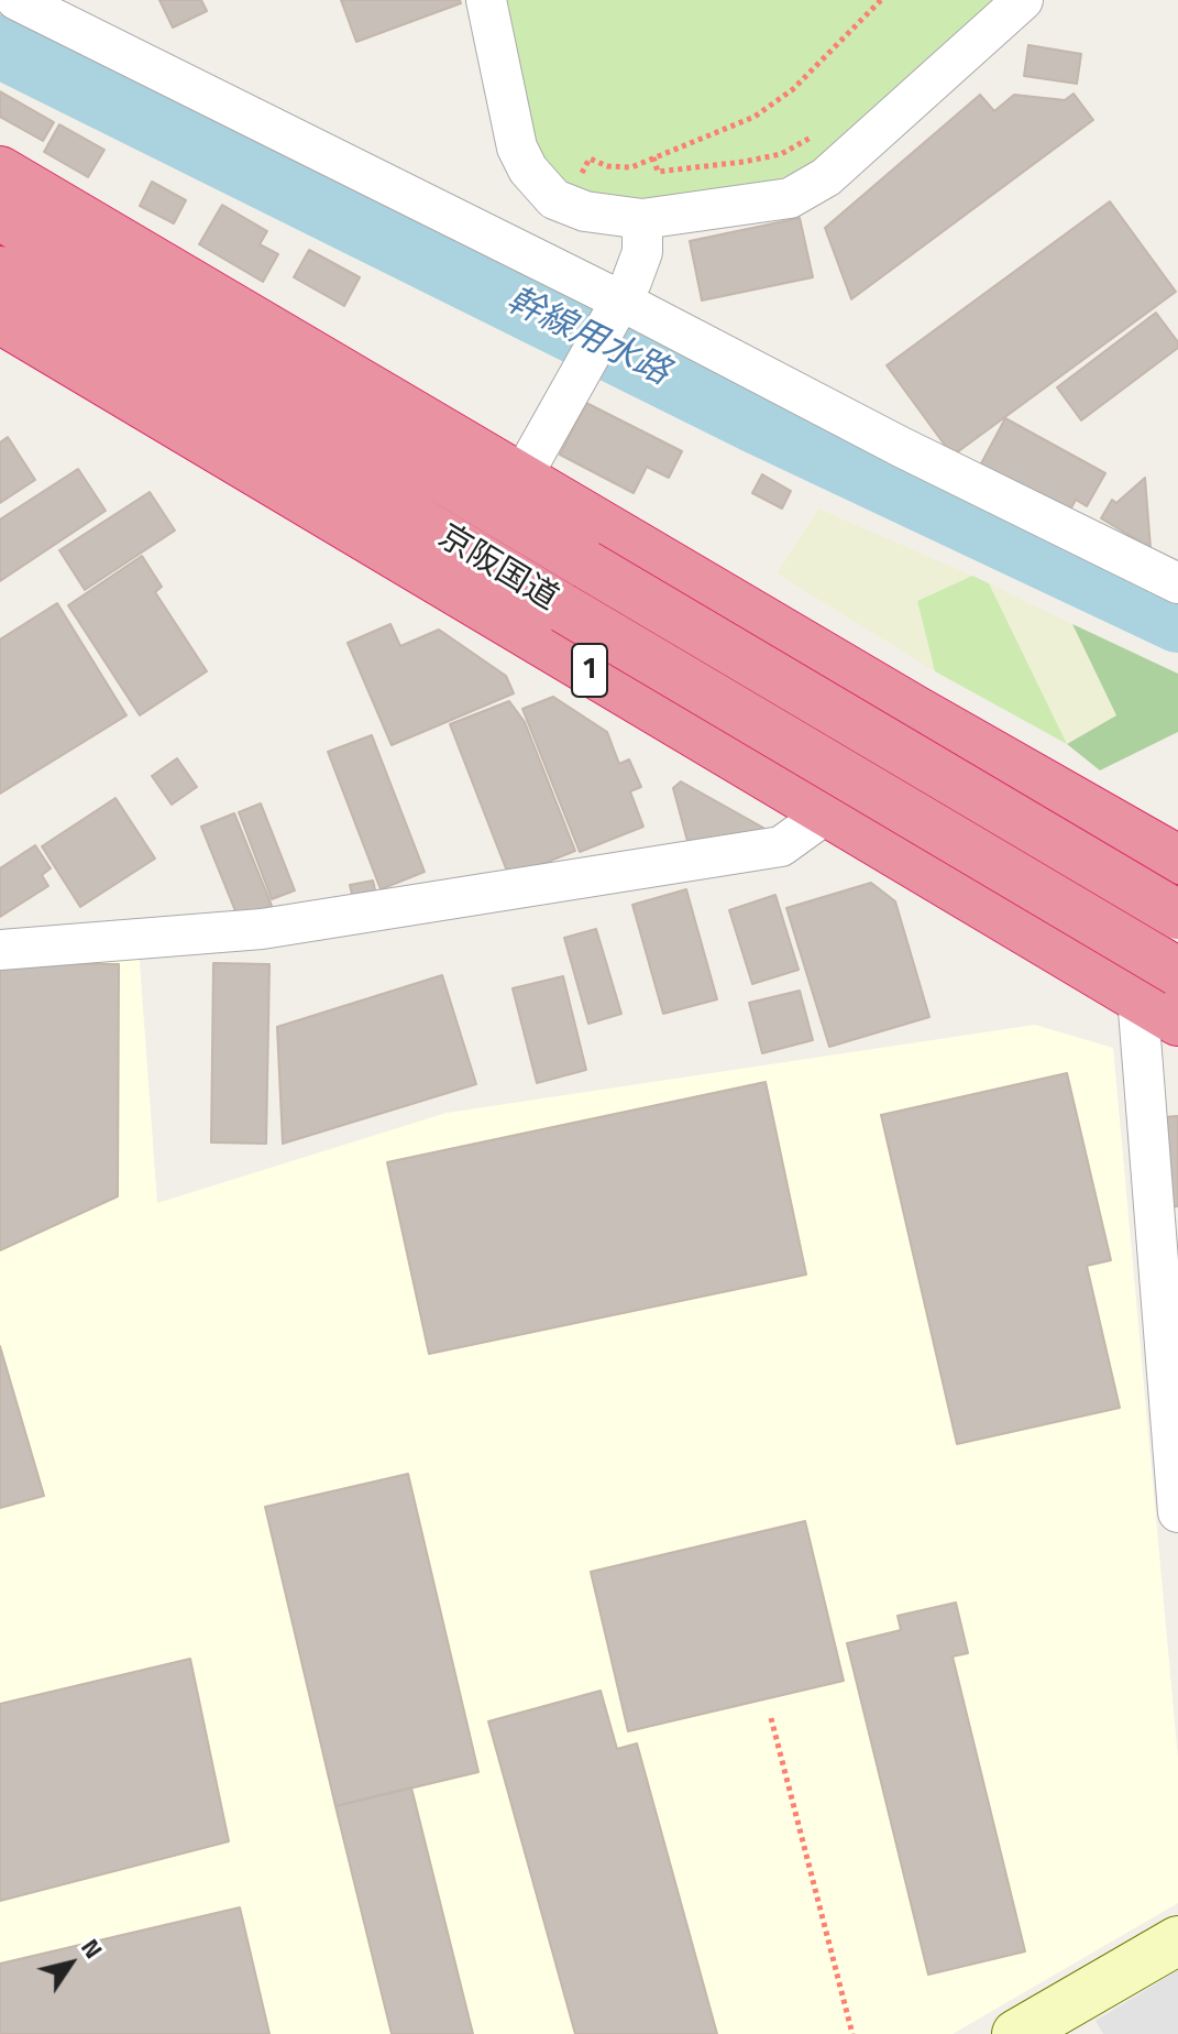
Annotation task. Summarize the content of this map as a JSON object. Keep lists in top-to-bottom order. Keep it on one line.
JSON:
{"streets":{"highway":["京阪国道","1"]},"water":["幹線用水路"],"north":"top right"}
